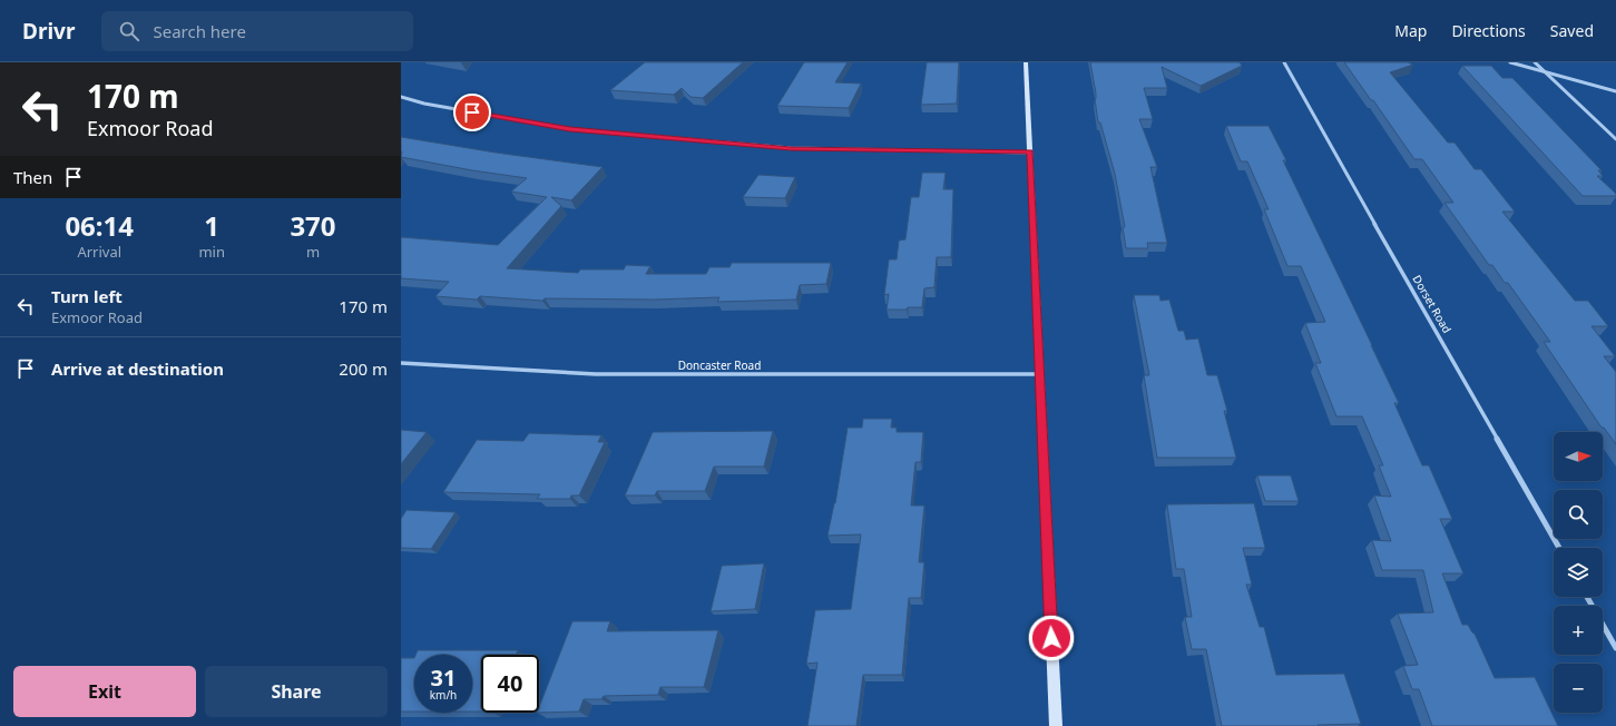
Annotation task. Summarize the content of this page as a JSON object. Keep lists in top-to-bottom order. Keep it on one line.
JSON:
{"streets":{"street":["Dorset Road","Doncaster Road"]},"north":"right","page":{"header":"Drivr","search":"Search here","nav":["Map","Directions","Saved"],"turn":["170 m","Exmoor Road"],"then":"Then","eta":["06:14","Arrival","1","min","370","m"],"list":[{"name":"Turn left","note":"Exmoor Road","value":"170 m"},{"name":"Arrive at destination","value":"200 m"}],"map_buttons":["+","−"],"speed":"31 km/h","limit":"40","buttons":["Exit","Share"]}}
